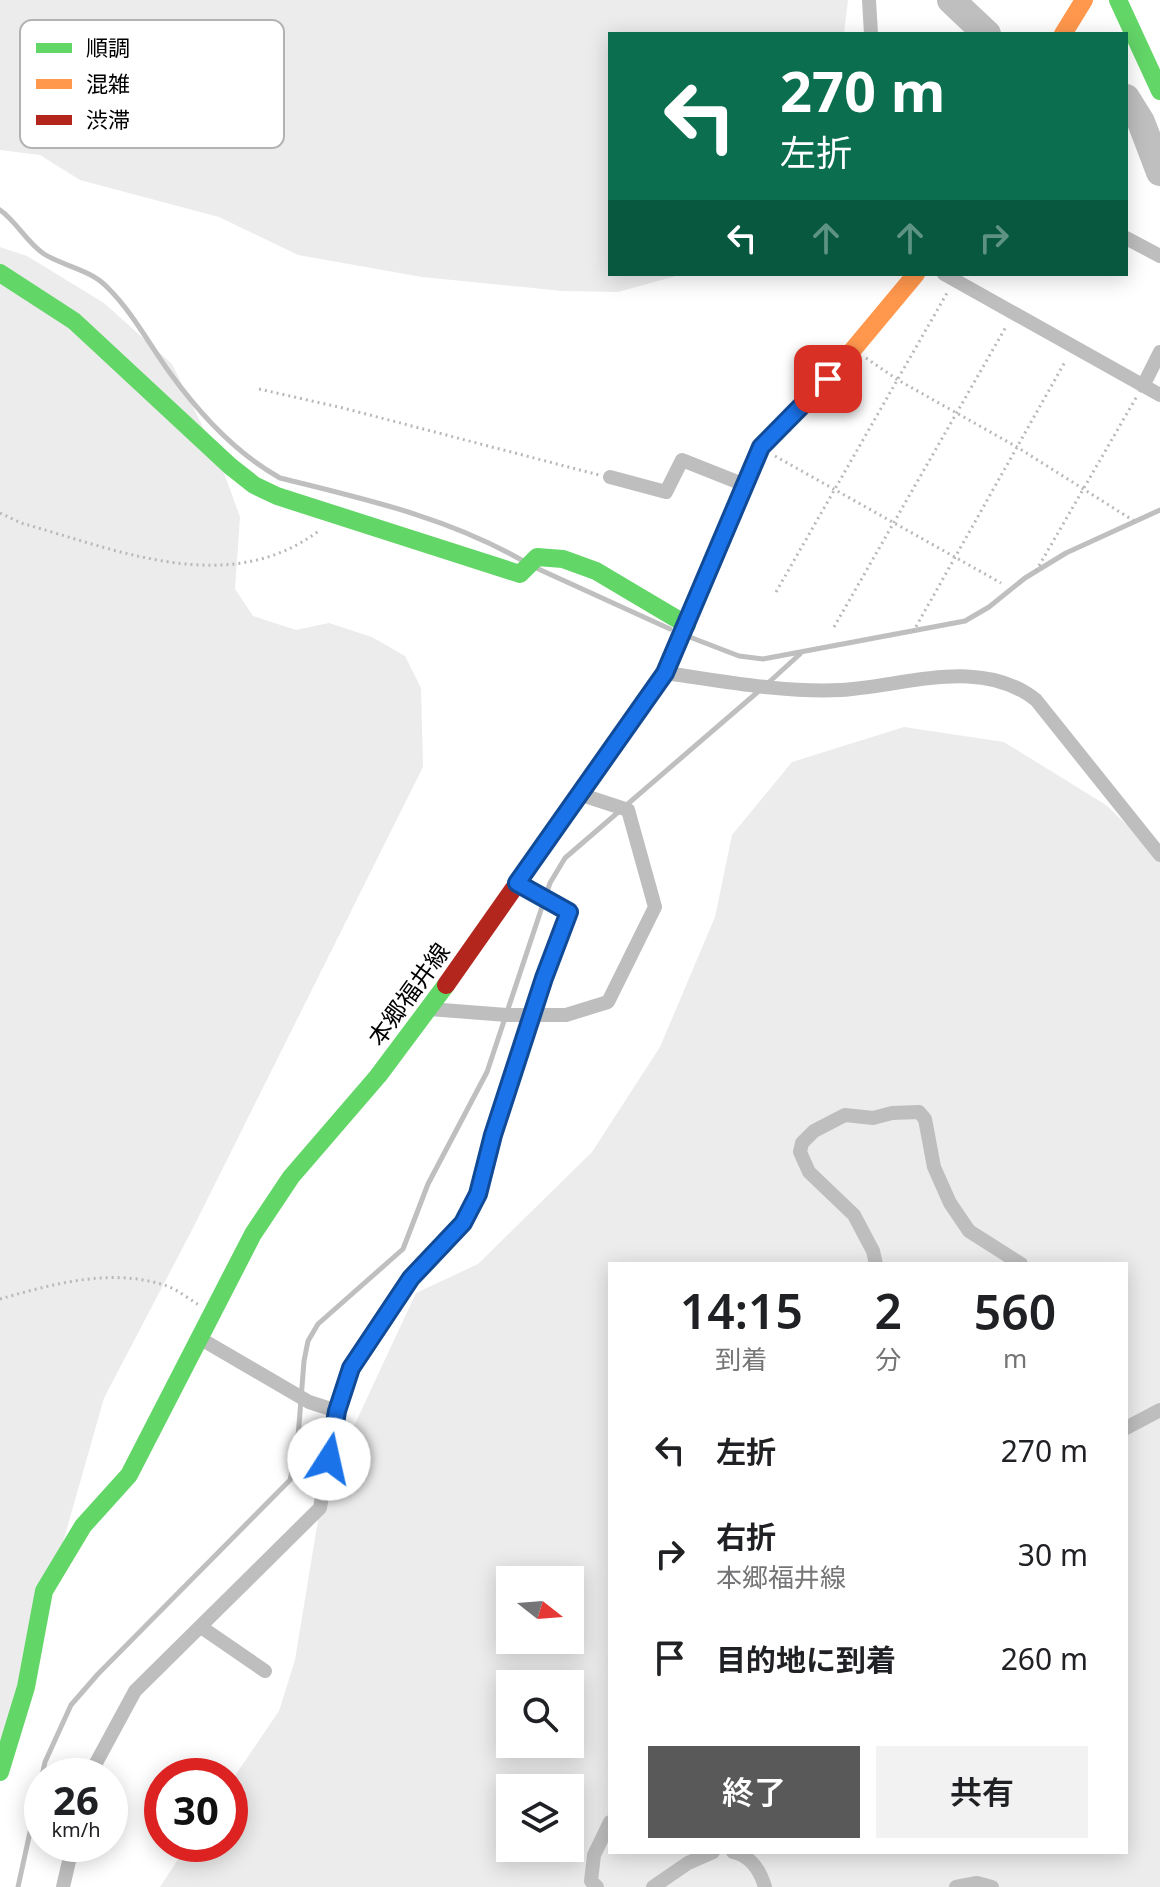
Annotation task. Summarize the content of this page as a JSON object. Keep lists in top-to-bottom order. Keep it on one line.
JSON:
{"streets":{"main road":["本郷福井線"]},"legend":["順調","混雑","渋滞"],"north":"right","page":{"turn":["270 m","左折"],"eta":["14:15","到着","2","分","560","m"],"list":[{"name":"左折","value":"270 m"},{"name":"右折","note":"本郷福井線","value":"30 m"},{"name":"目的地に到着","value":"260 m"}],"buttons":["終了","共有"],"speed":"26 km/h","limit":"30"}}
